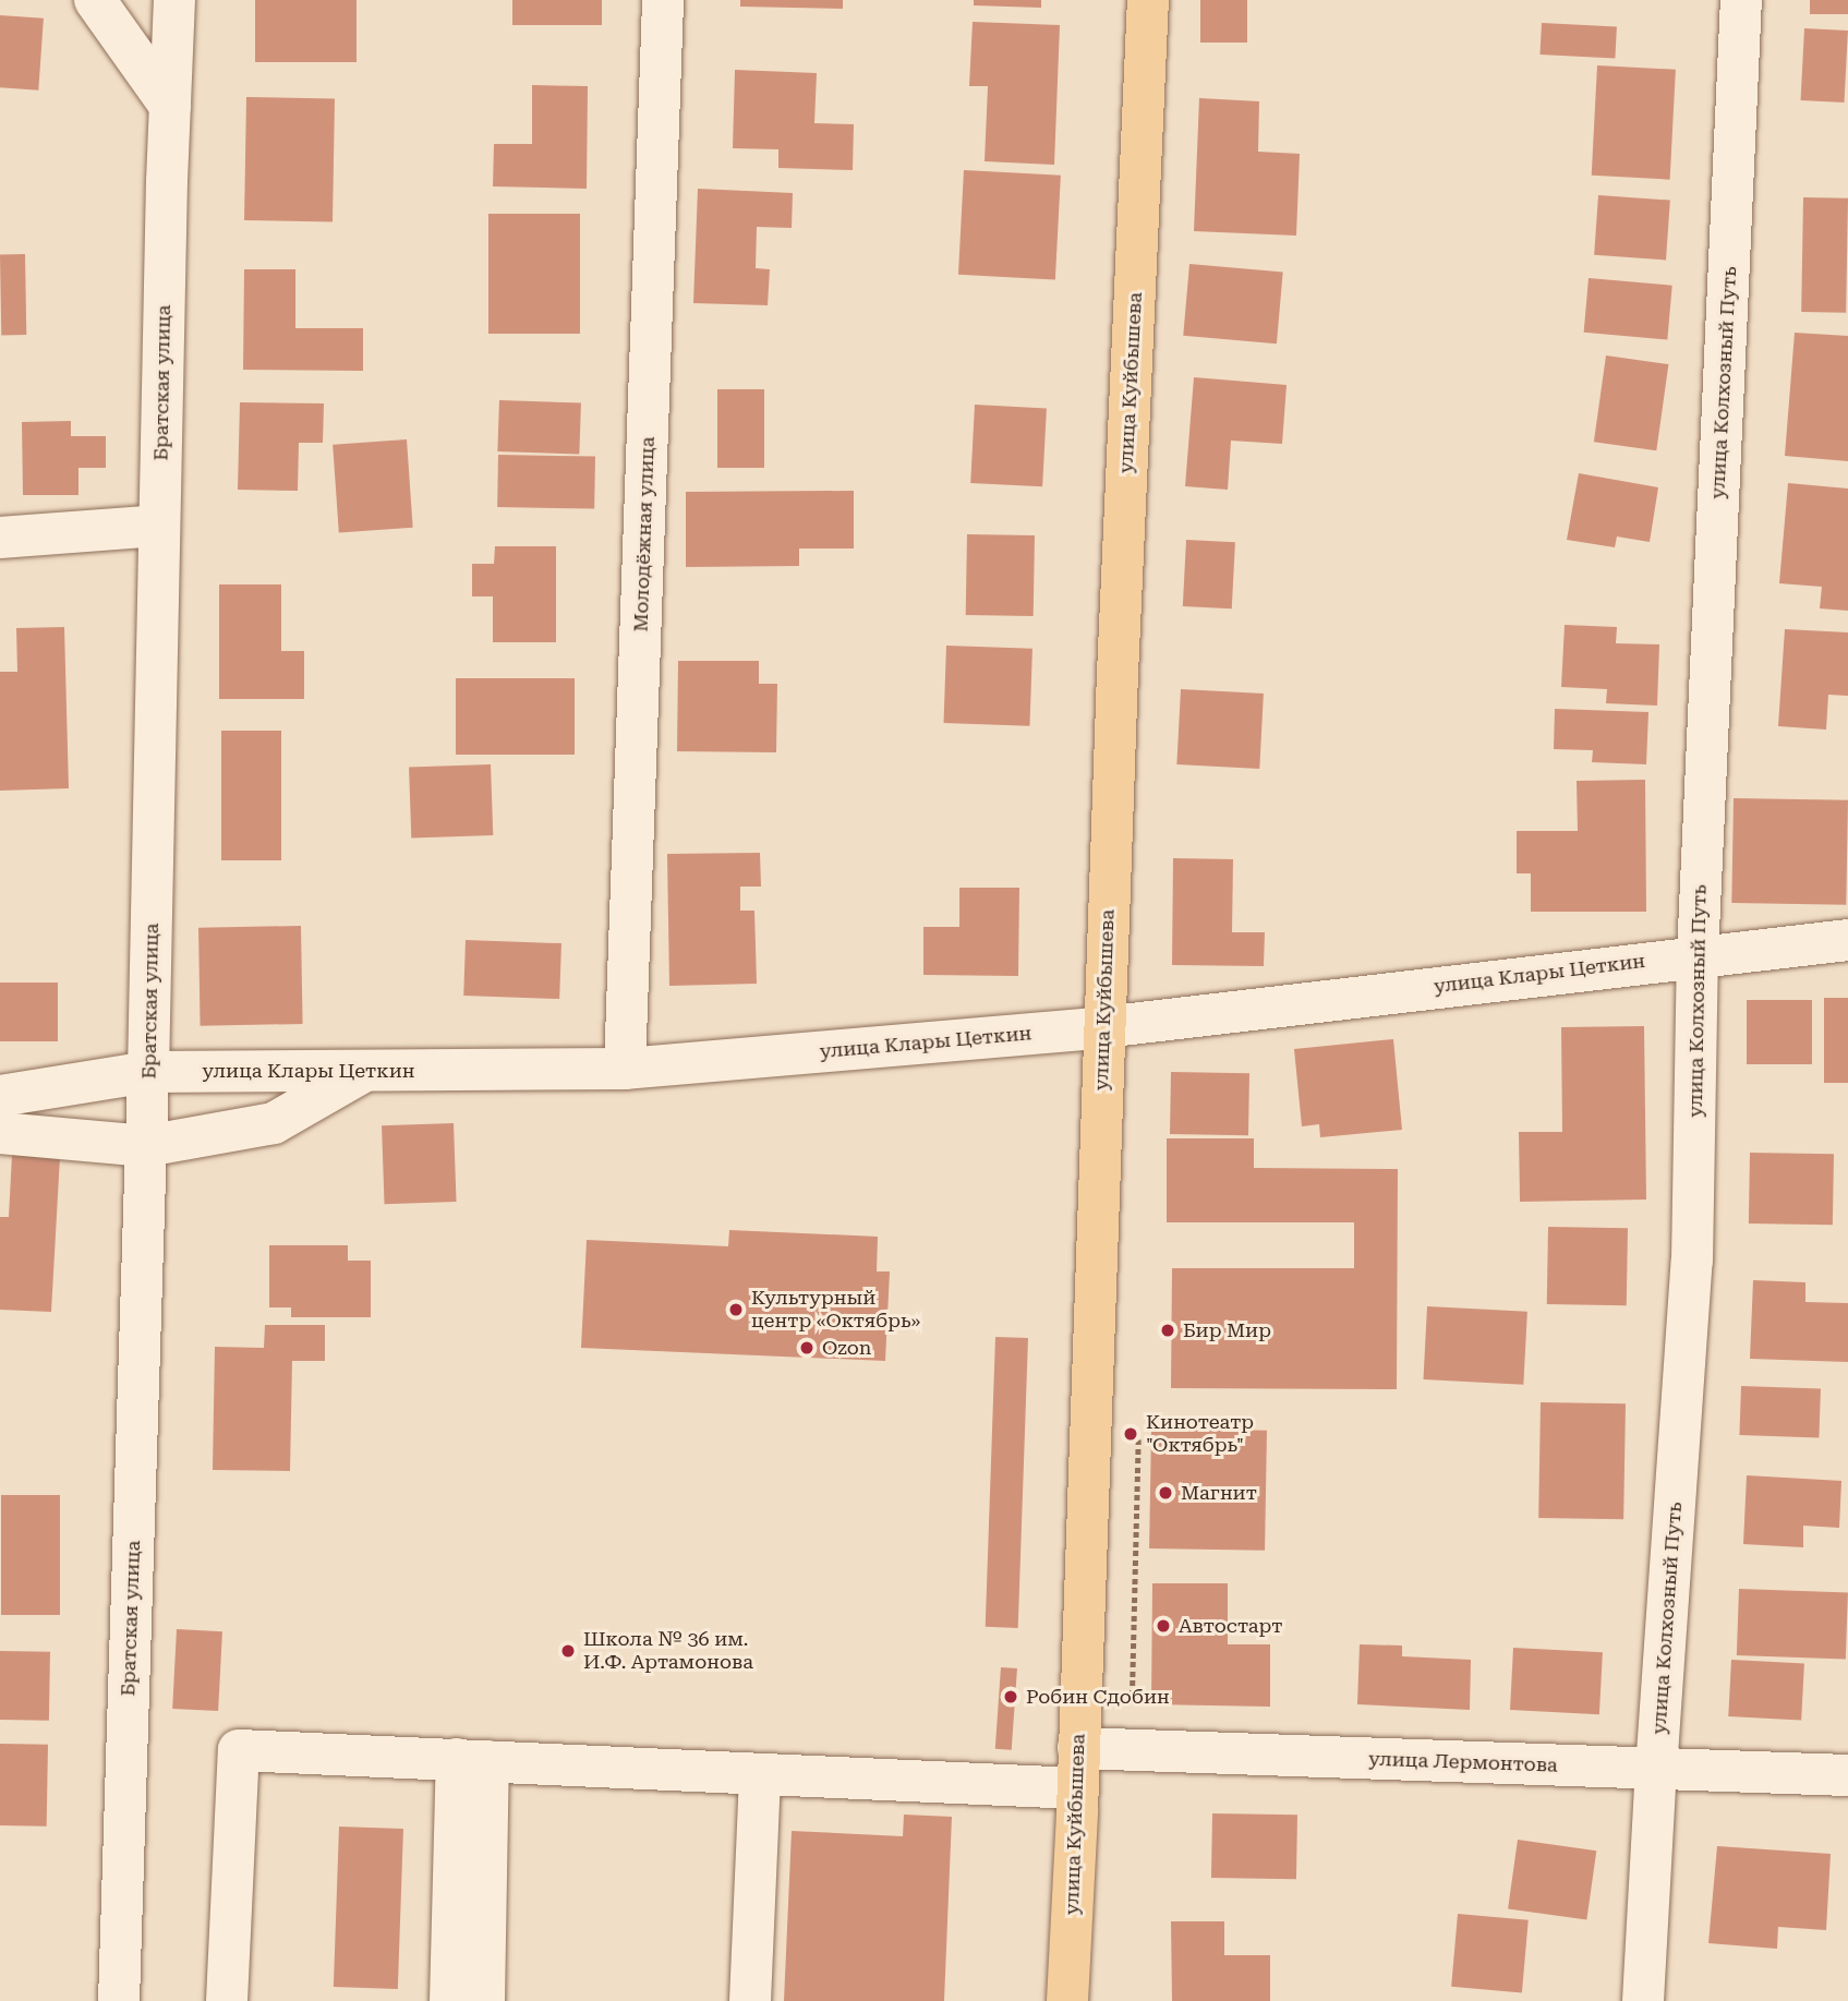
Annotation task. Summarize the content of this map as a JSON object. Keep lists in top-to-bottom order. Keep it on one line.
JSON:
{"streets":{"main road":["улица Куйбышева"],"street":["Братская улица","улица Колхозный Путь","Молодёжная улица","улица Клары Цеткин","улица Лермонтова"]},"crossings":[["Братская улица","улица Клары Цеткин"],["улица Куйбышева","улица Клары Цеткин"],["улица Куйбышева","улица Лермонтова"],["улица Колхозный Путь","улица Клары Цеткин"],["улица Колхозный Путь","улица Лермонтова"],["Молодёжная улица","улица Клары Цеткин"]],"places":["Культурный центр «Октябрь»","Бир Мир","Ozon","Кинотеатр \"Октябрь\"","Магнит","Автостарт","Школа № 36 им. И.Ф. Артамонова","Робин Сдобин"]}
